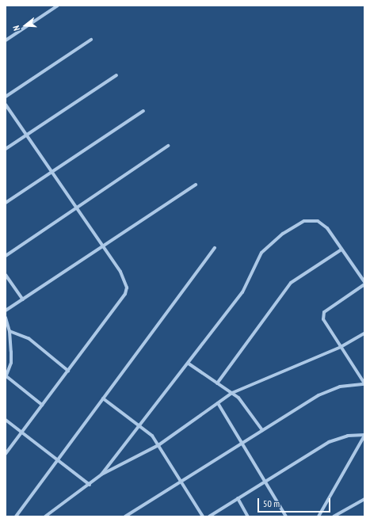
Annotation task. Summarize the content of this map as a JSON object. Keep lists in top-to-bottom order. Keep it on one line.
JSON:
{"scale_bar":"50 m","north":"left"}
